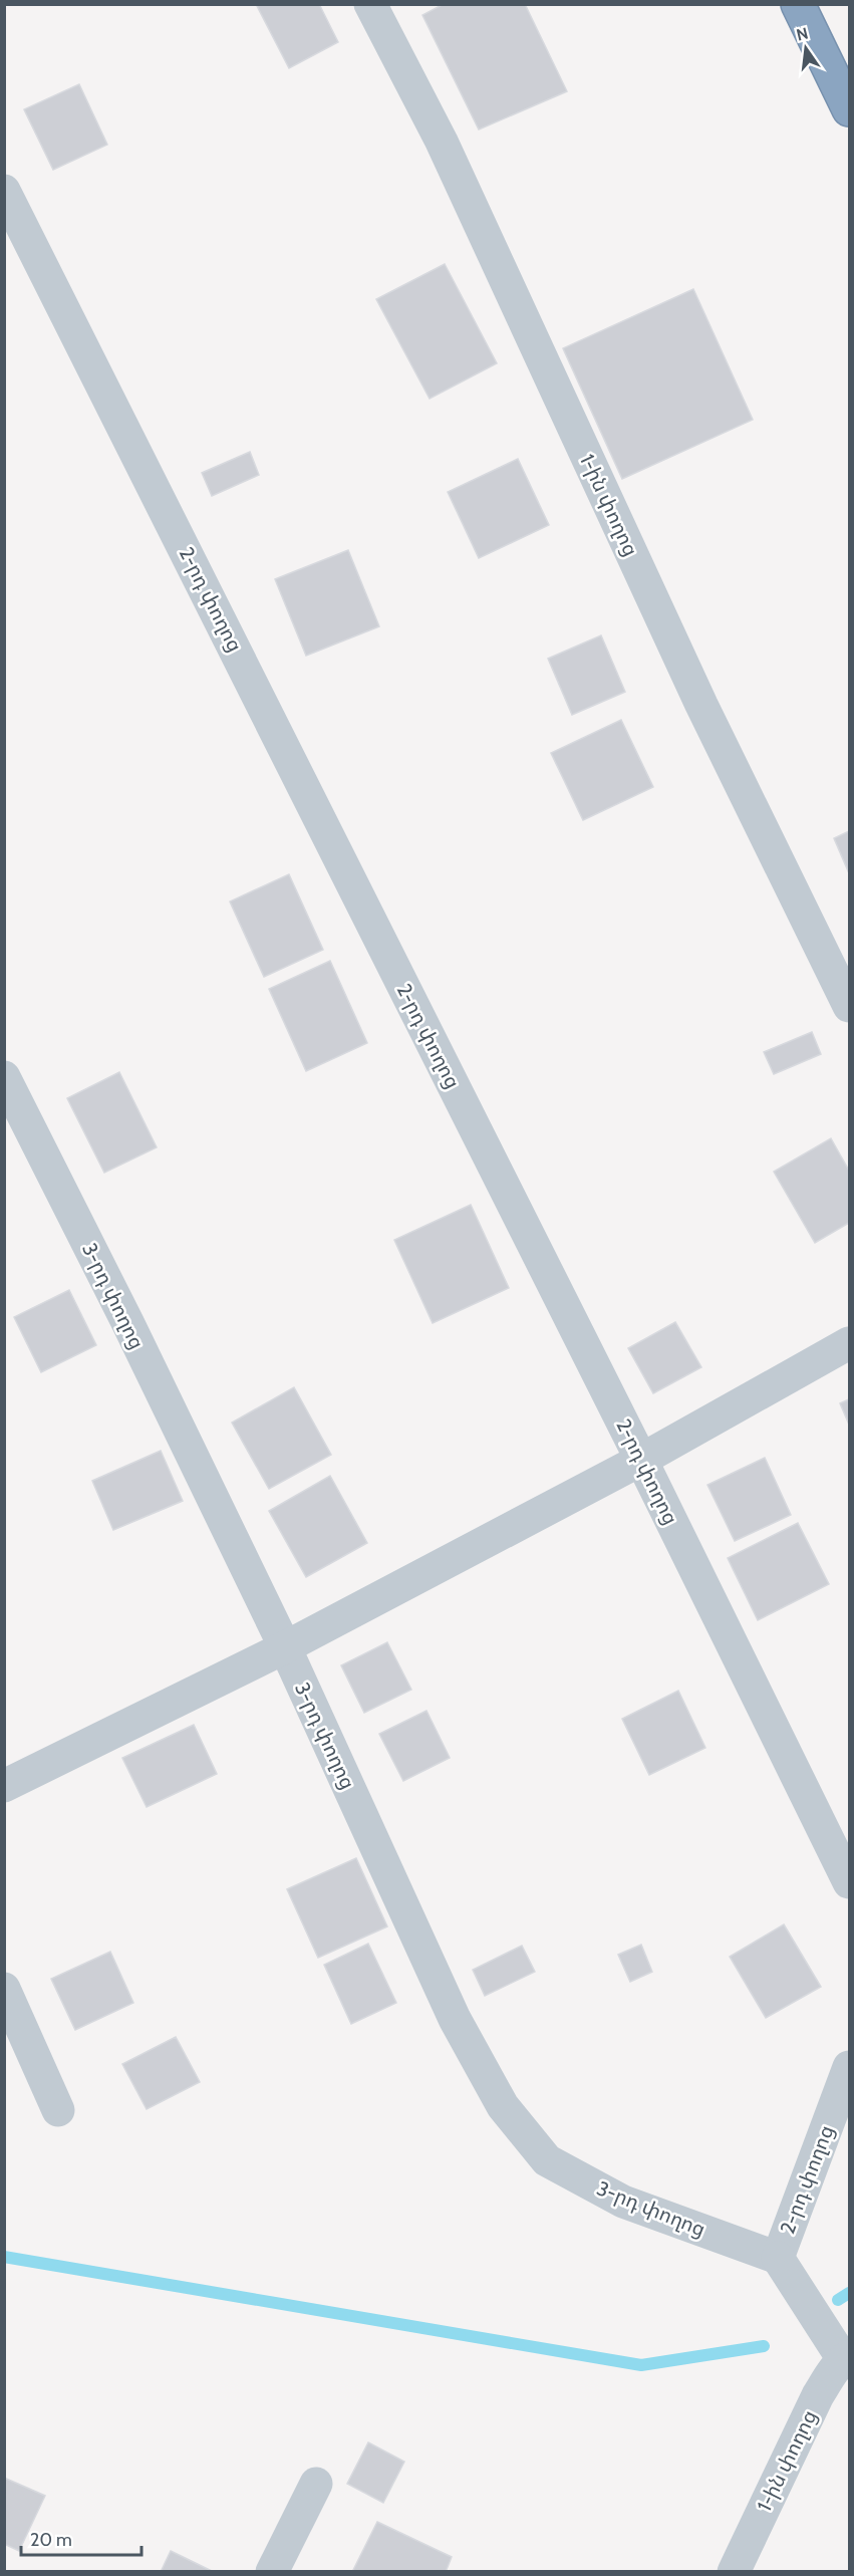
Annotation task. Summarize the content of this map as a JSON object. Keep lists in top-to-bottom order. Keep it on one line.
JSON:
{"streets":{"street":["1-ին փողոց","2-րդ փողոց","3-րդ փողոց"]},"crossings":[["2-րդ փողոց","3-րդ փողոց"]],"scale_bar":"20 m","north":"top"}
